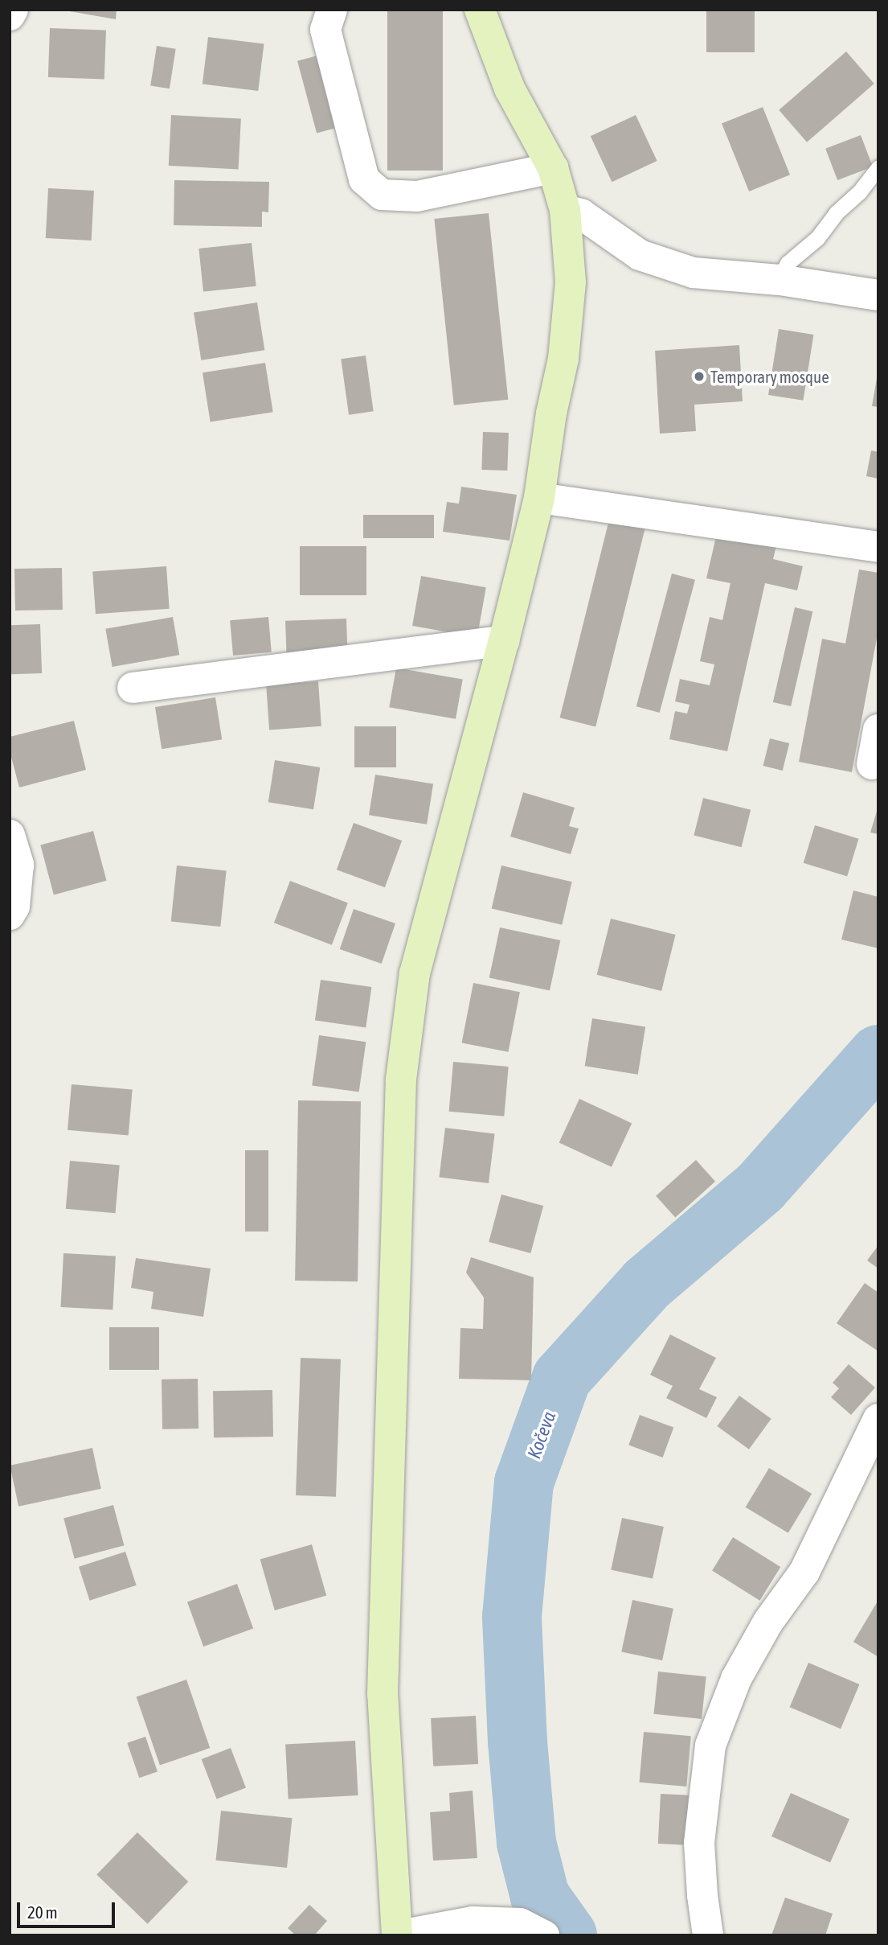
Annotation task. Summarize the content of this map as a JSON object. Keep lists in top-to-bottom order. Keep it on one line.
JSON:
{"water":["Kočeva"],"places":["Temporary mosque"],"scale_bar":"20 m"}
